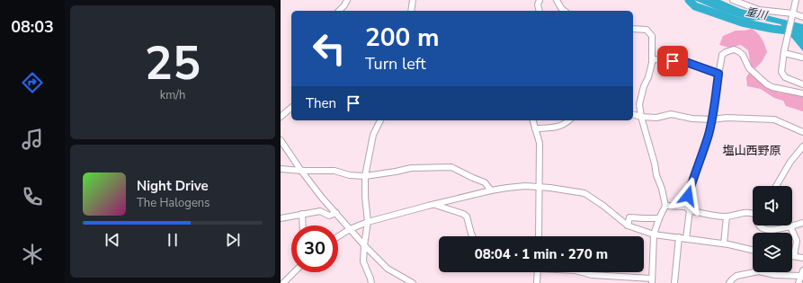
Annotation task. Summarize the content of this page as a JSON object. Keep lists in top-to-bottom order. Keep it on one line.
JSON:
{"districts":["塩山西野原"],"water":["重川"],"page":{"tabs":"08:03","tile":["25","km/h"],"turn":["200 m","Turn left"],"then":"Then","song":["Night Drive","The Halogens"],"limit":"30","trip":"08:04 · 1 min · 270 m"}}
